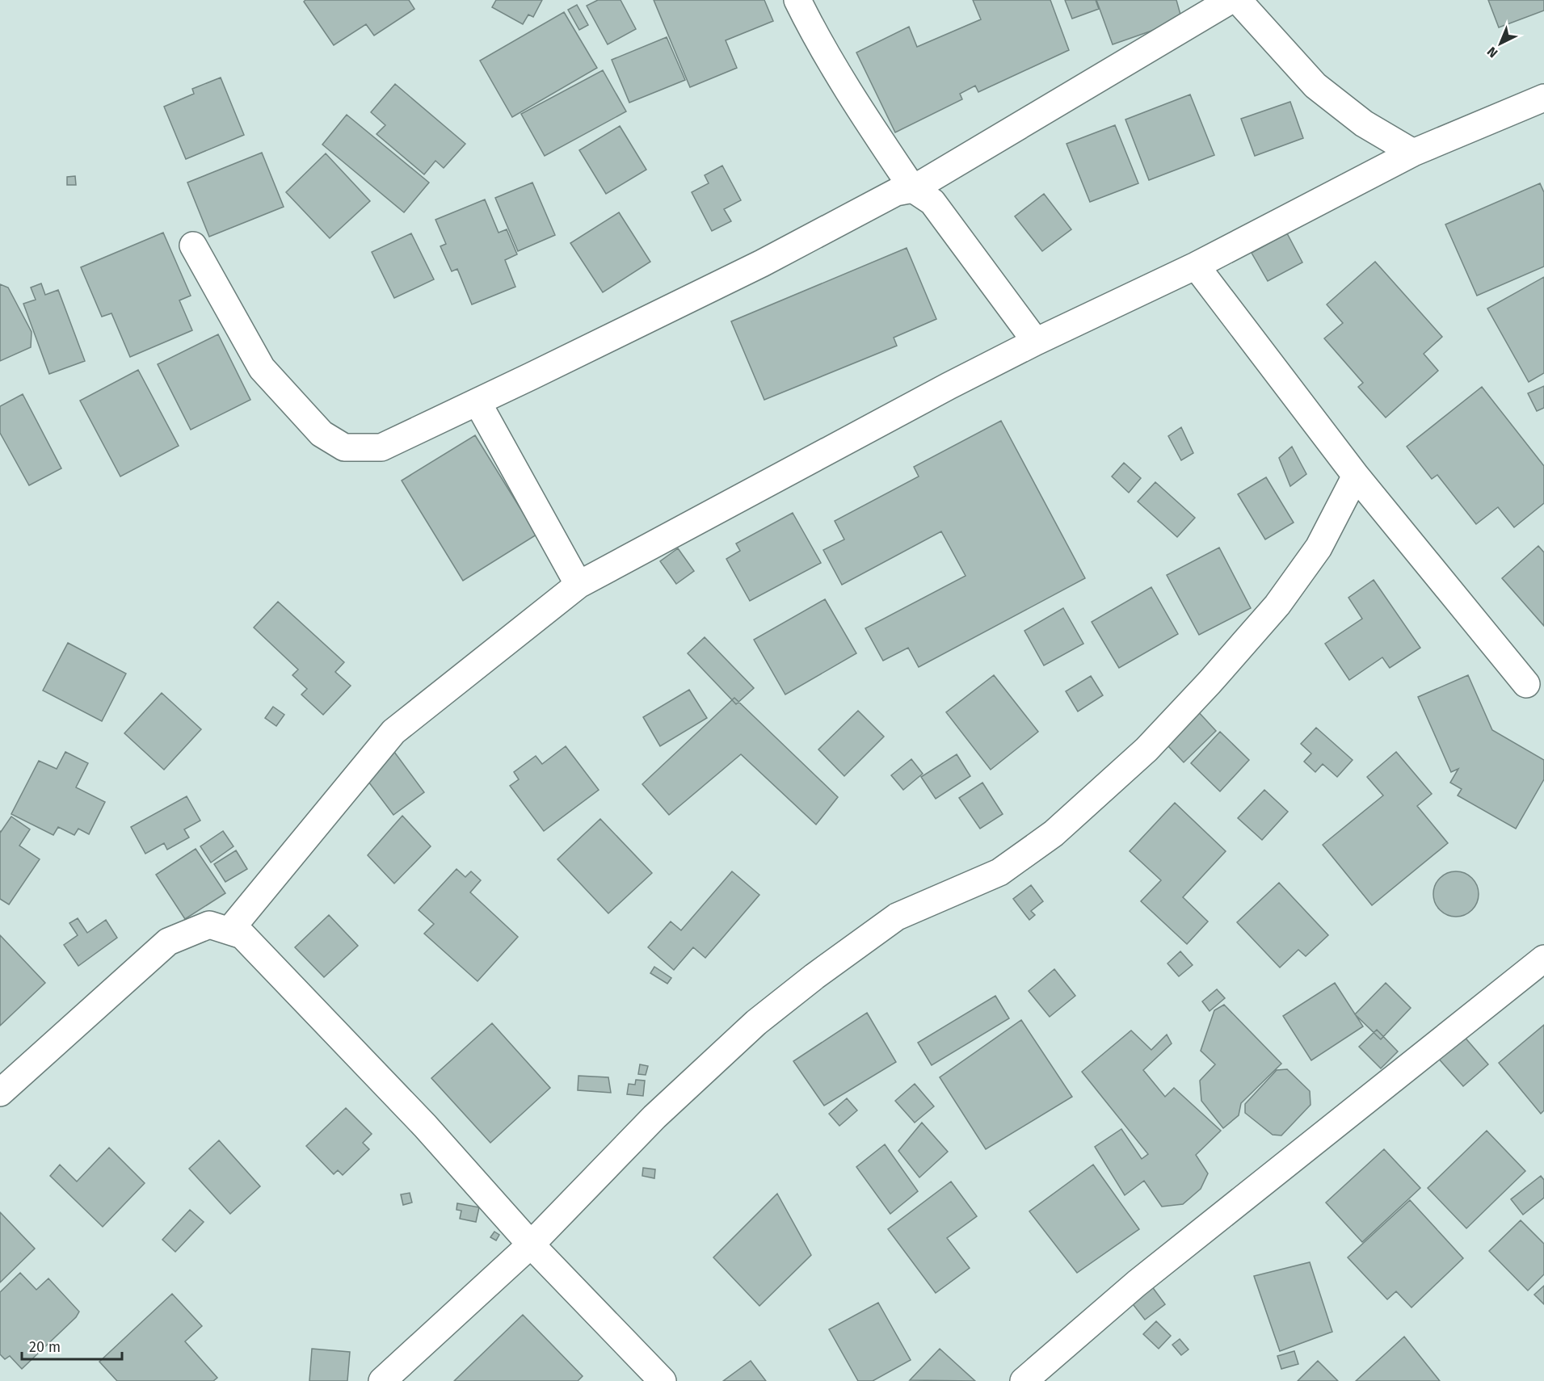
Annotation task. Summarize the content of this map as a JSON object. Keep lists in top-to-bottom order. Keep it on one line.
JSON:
{"scale_bar":"20 m","north":"bottom left"}
